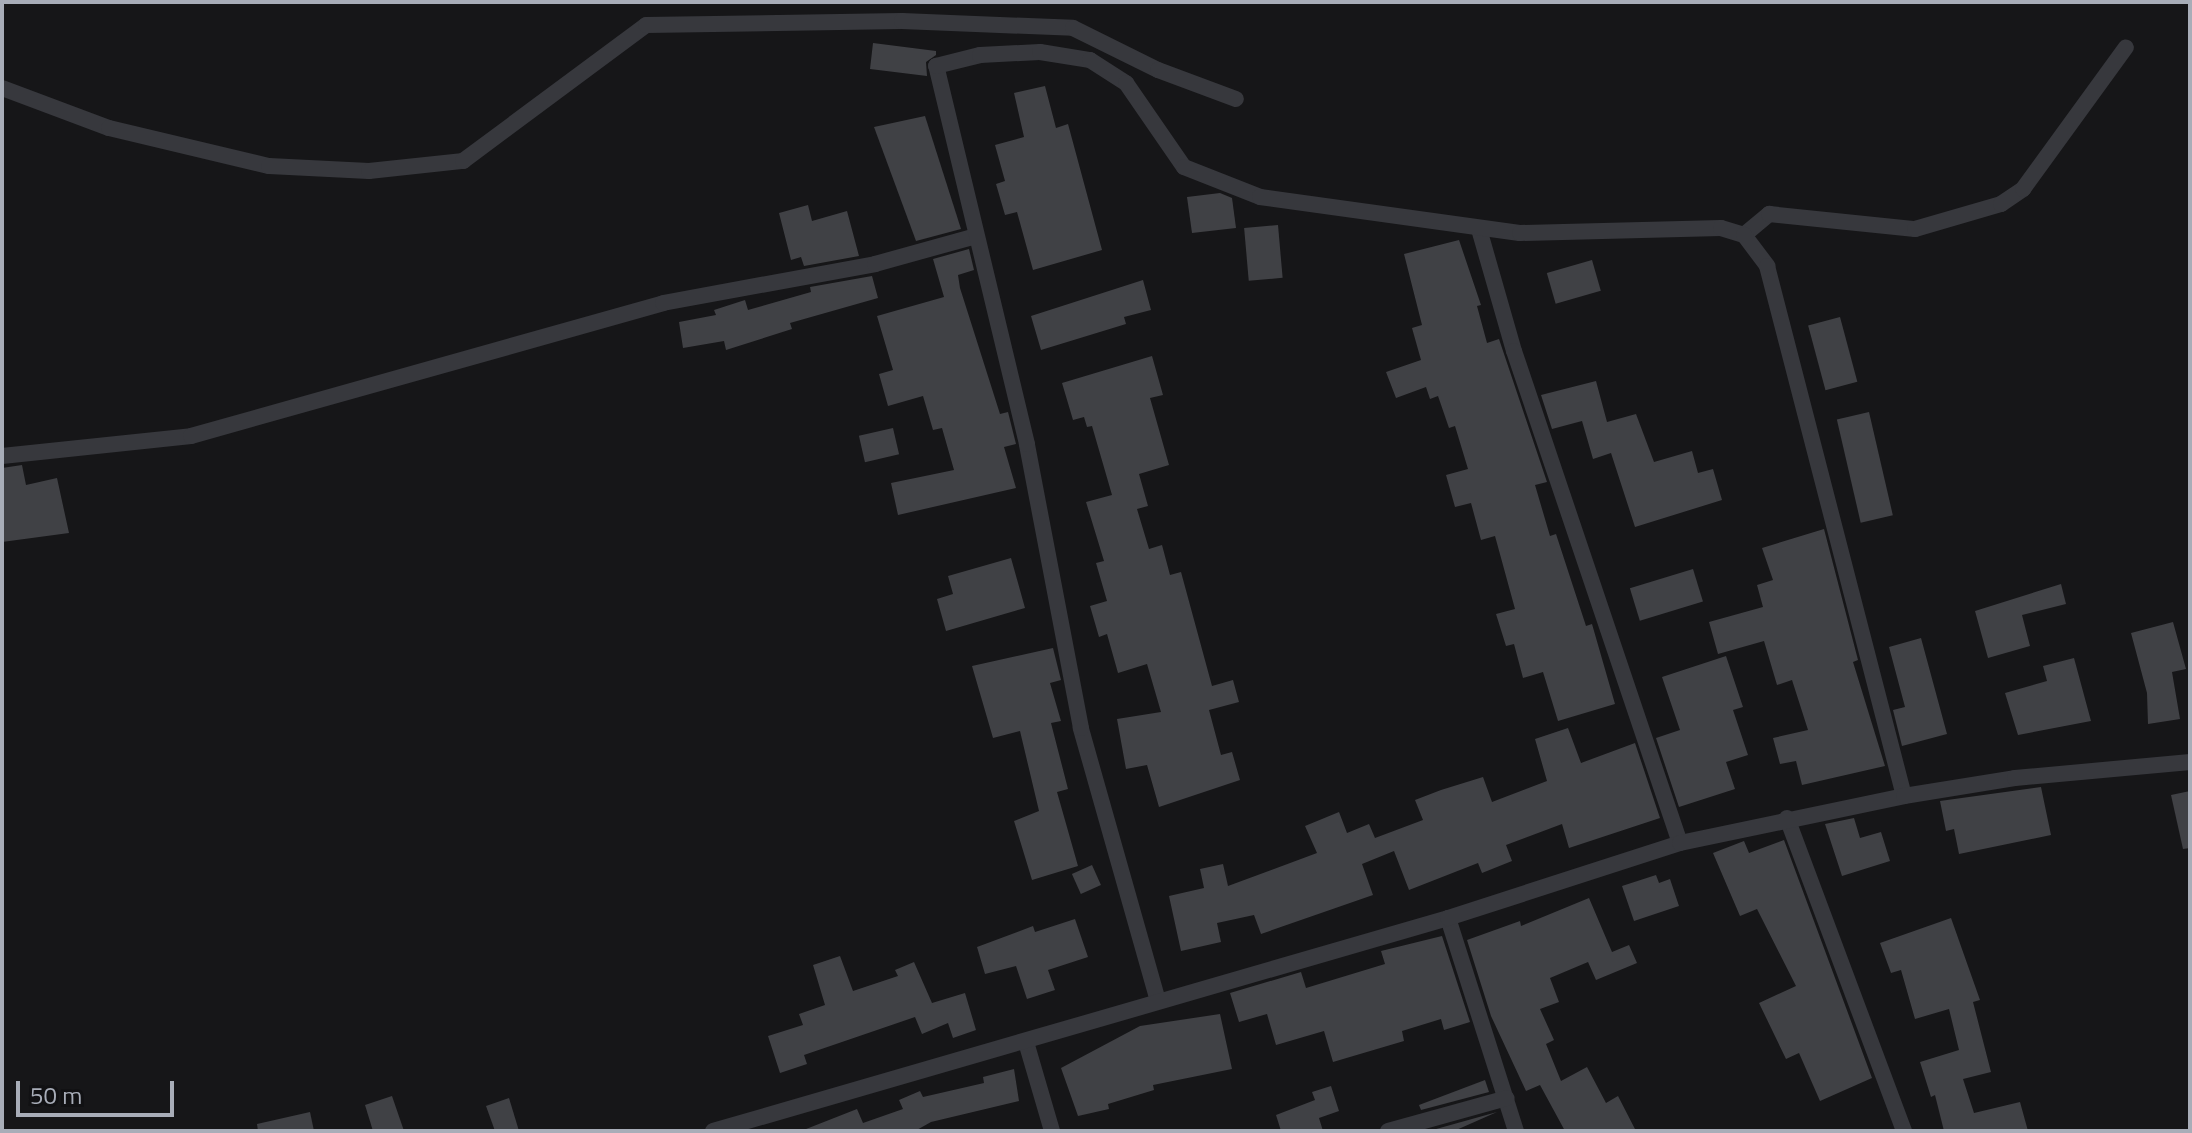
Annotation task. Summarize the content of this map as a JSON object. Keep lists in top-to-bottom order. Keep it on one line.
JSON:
{"scale_bar":"50 m"}
